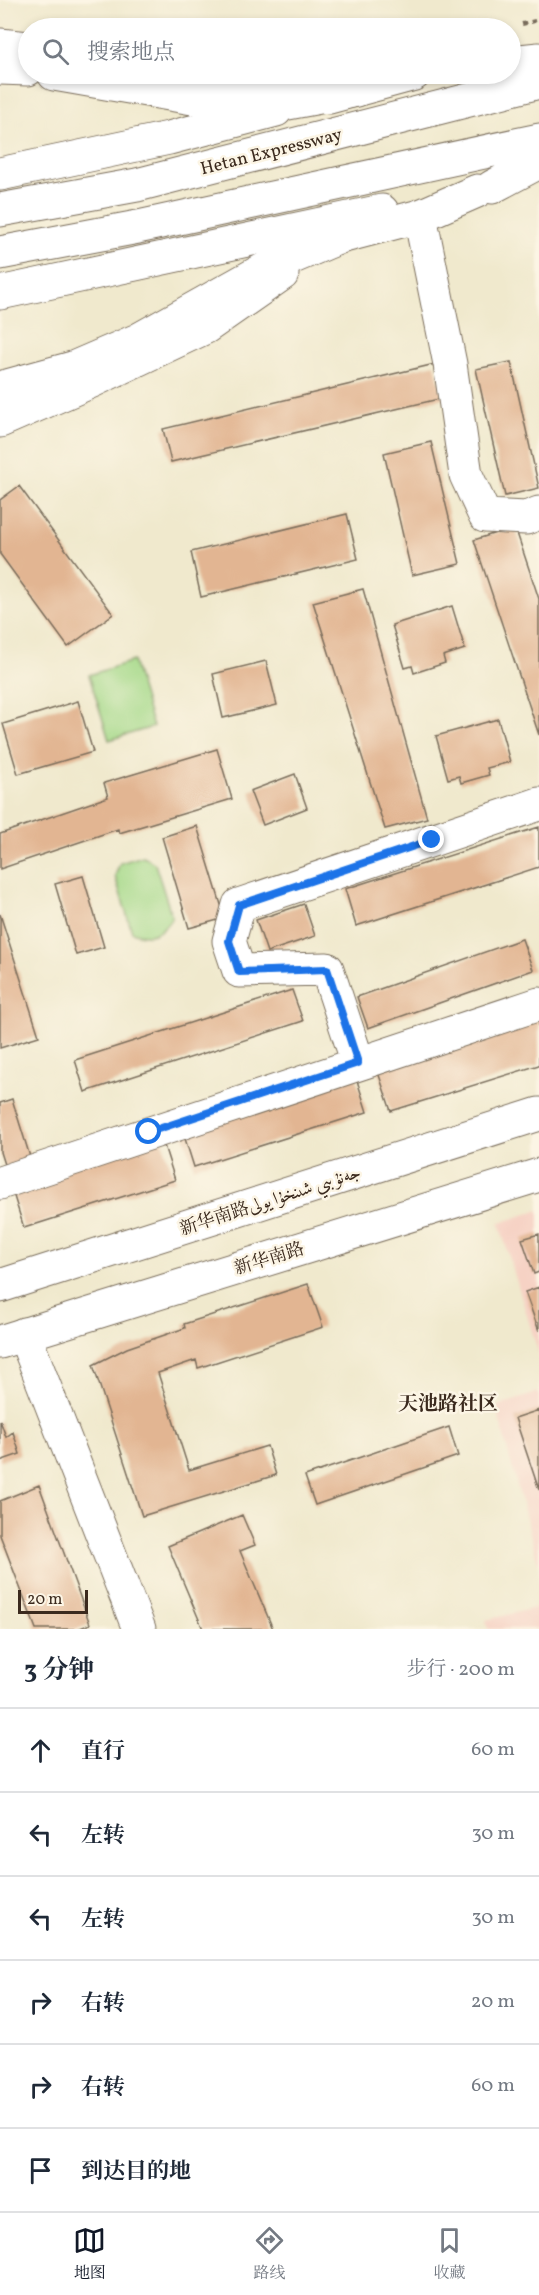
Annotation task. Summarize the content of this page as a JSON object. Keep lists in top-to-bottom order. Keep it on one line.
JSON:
{"streets":{"main road":["Hetan Expressway","新华南路جەنۇبىي شىنخۇا يولى","新华南路"]},"districts":["天池路社区"],"scale_bar":"20 m","page":{"search":"搜索地点","scale":"20 m","heading":["3 分钟","步行 · 200 m"],"list":[["直行","60 m"],["左转","30 m"],["左转","30 m"],["右转","20 m"],["右转","60 m"],"到达目的地"],"nav":["地图","路线","收藏"]}}
